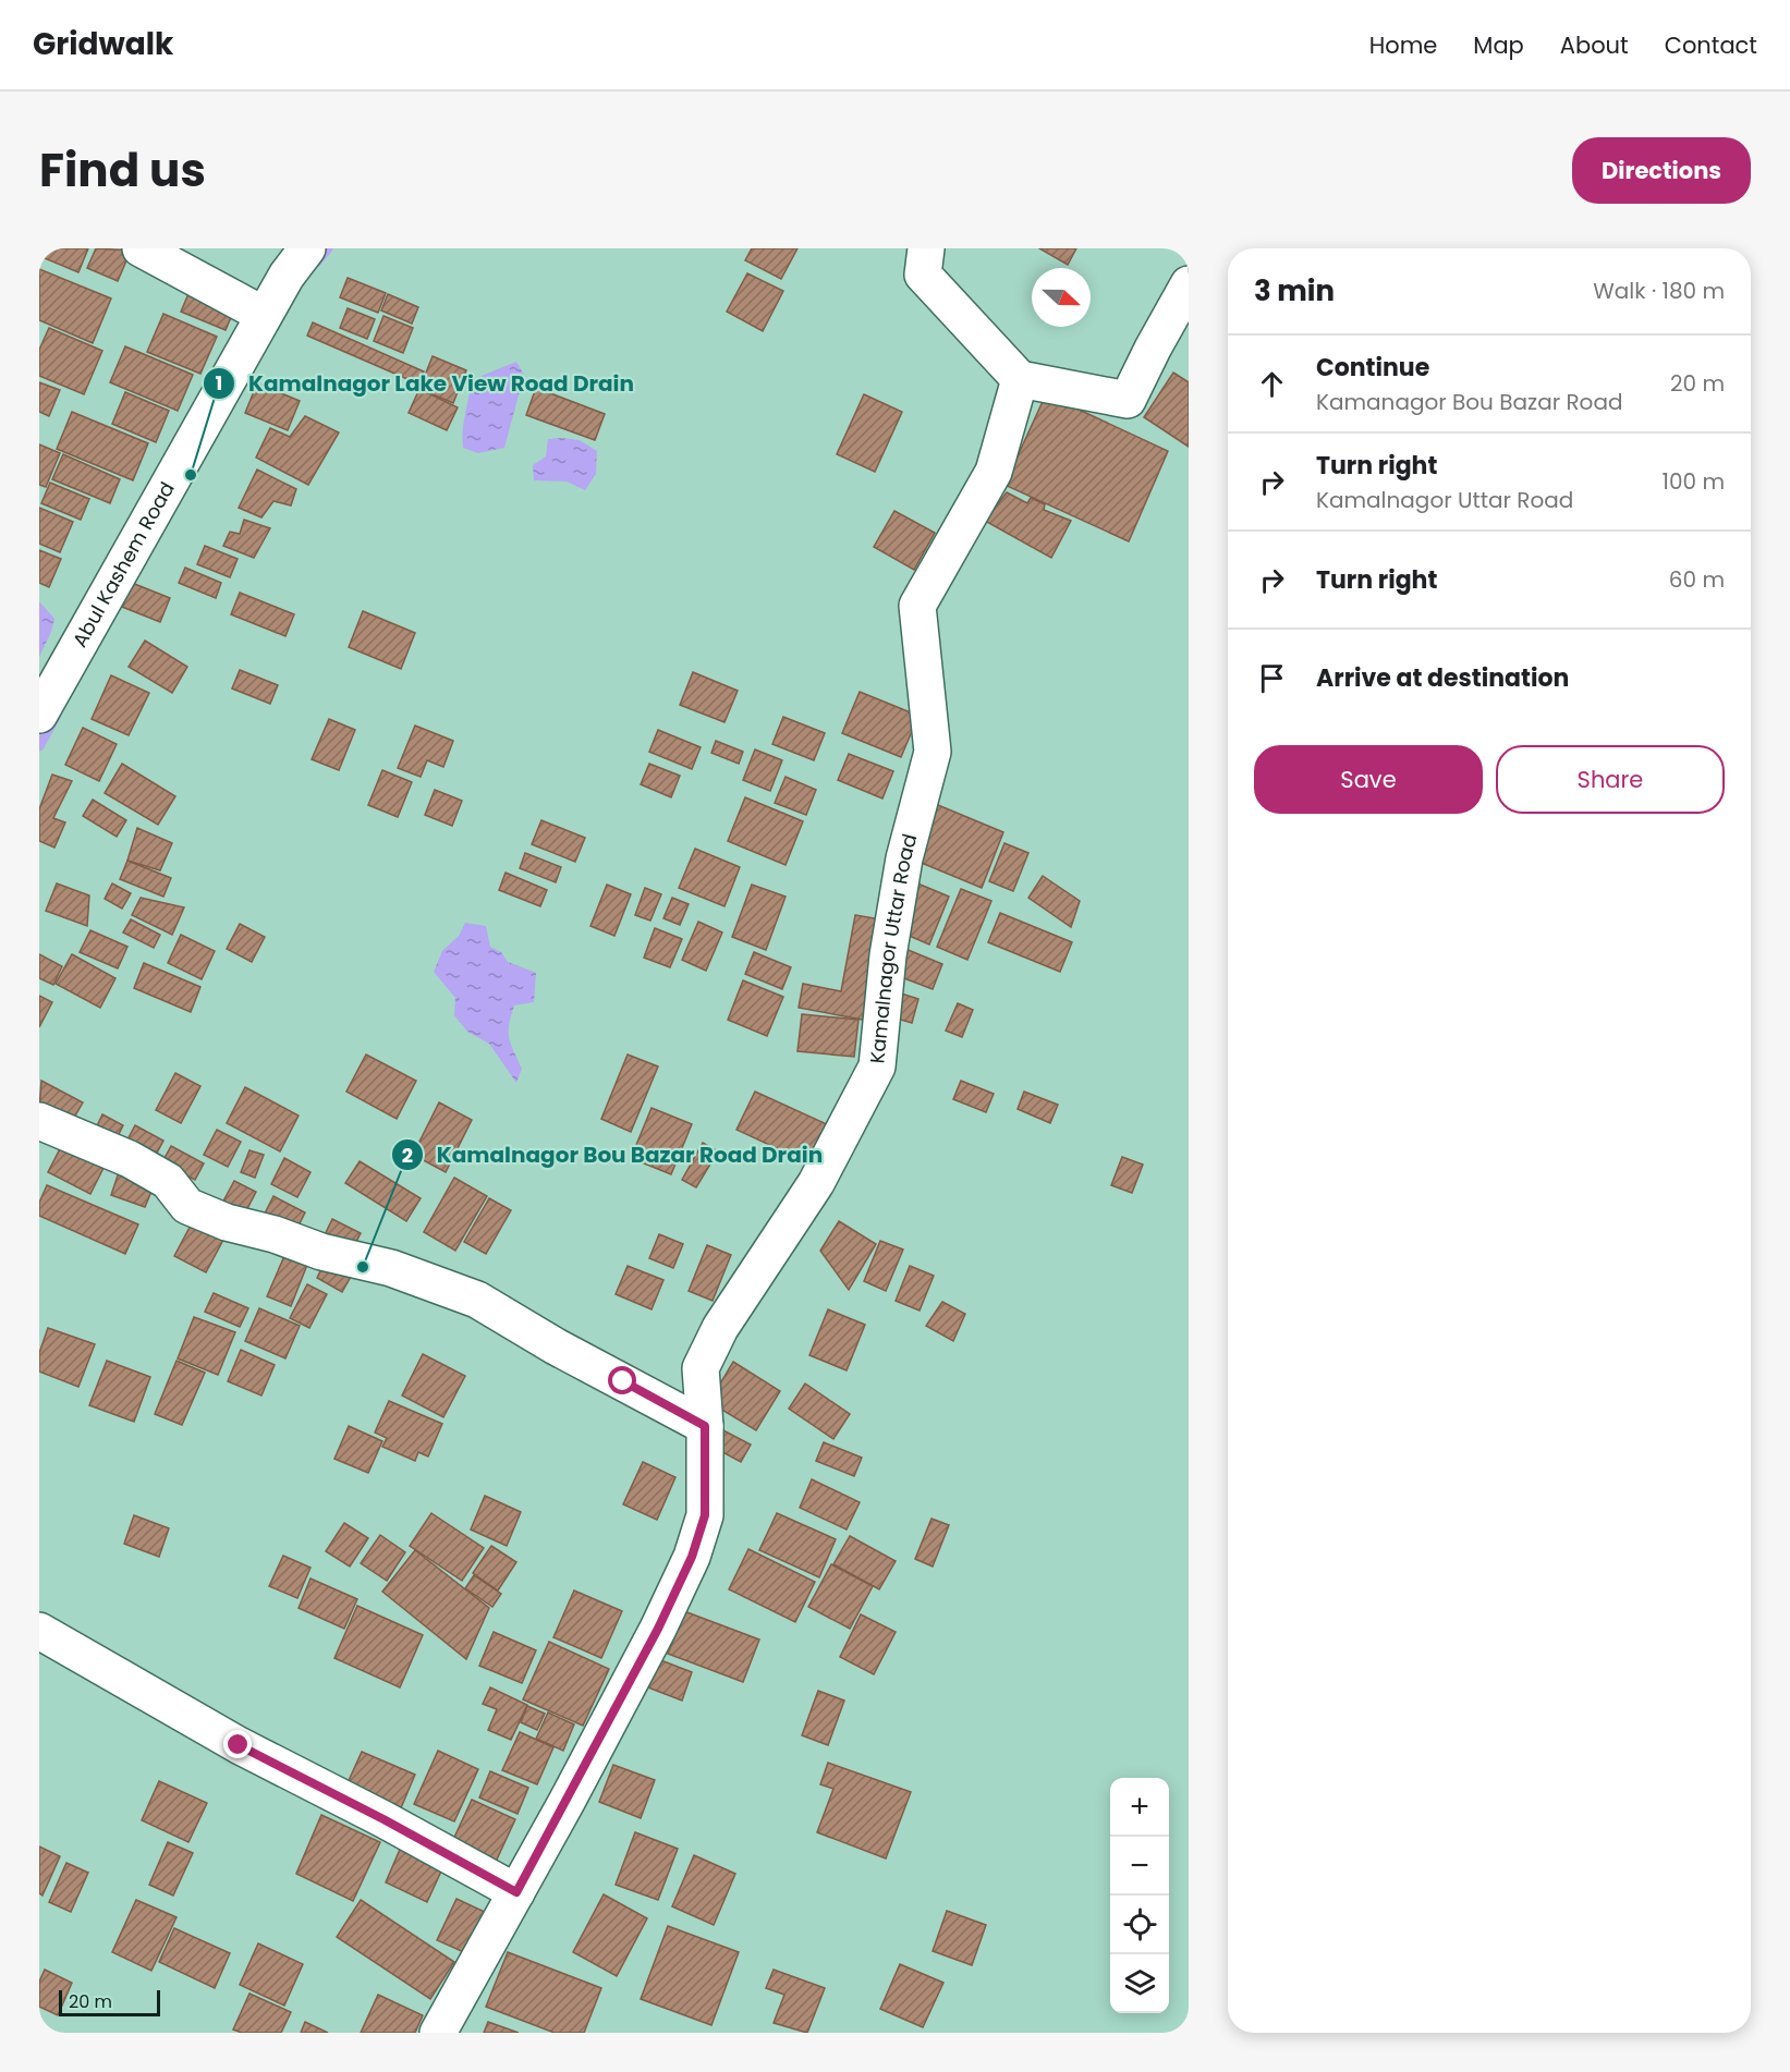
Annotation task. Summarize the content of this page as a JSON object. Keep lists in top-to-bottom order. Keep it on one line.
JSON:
{"streets":{"street":["Abul Kashem Road","Kamalnagor Uttar Road"]},"places":["Kamalnagor Lake View Road Drain","Kamalnagor Bou Bazar Road Drain"],"scale_bar":"20 m","north":"right","page":{"header":"Gridwalk","nav":["Home","Map","About","Contact"],"title":"Find us","buttons":["Directions",["Save","Share"]],"heading":["3 min","Walk · 180 m"],"list":[["Continue","Kamanagor Bou Bazar Road","20 m"],["Turn right","Kamalnagor Uttar Road","100 m"],["Turn right","60 m"],"Arrive at destination"],"map_buttons":["+","−"],"scale":"20 m"}}
